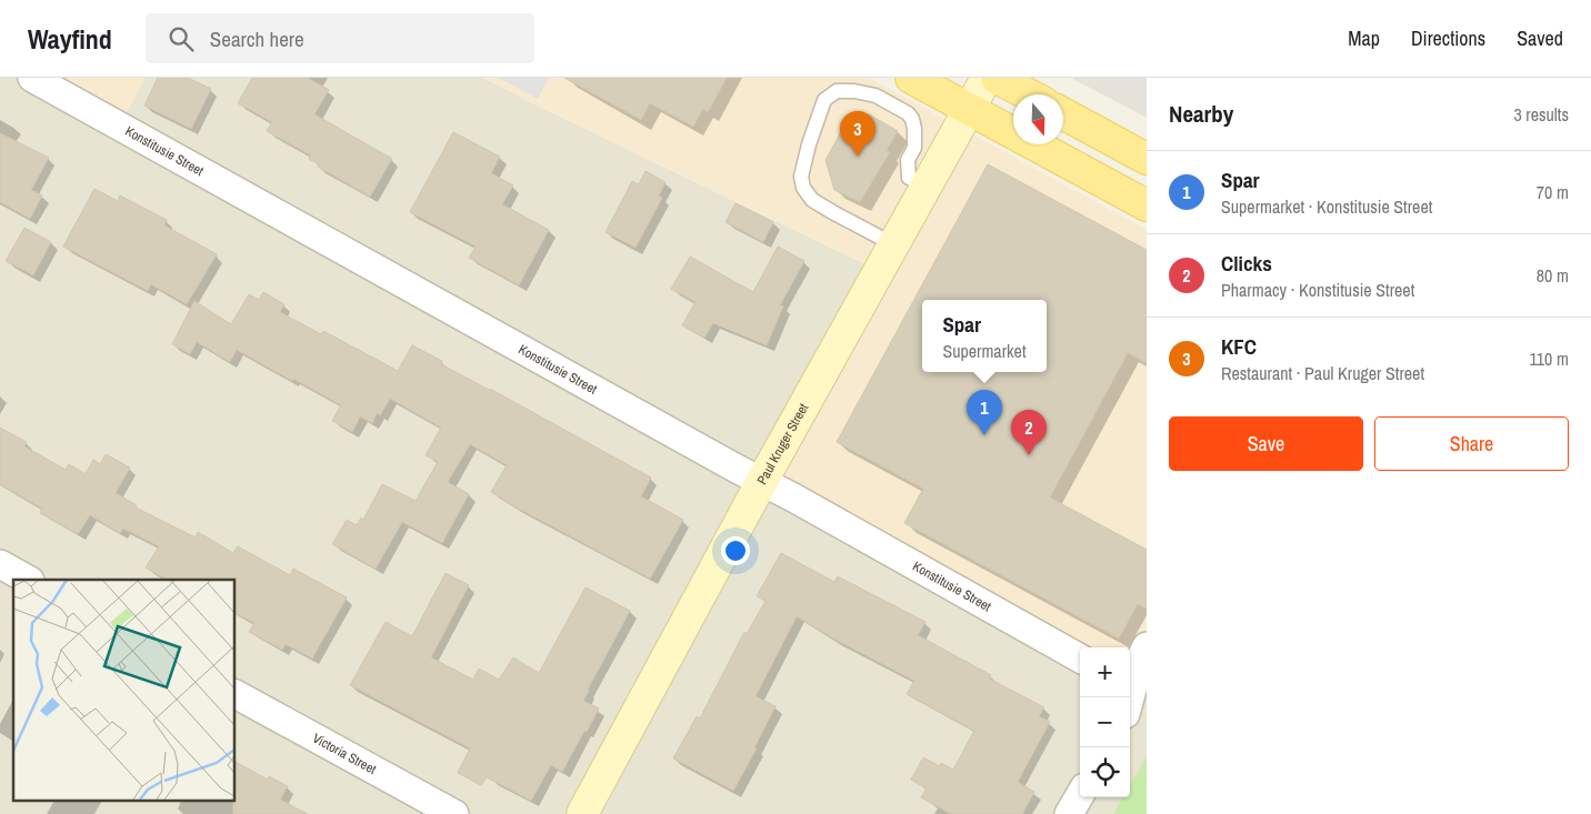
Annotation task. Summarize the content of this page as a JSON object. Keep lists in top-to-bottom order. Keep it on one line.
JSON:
{"streets":{"street":["Konstitusie Street","Paul Kruger Street","Victoria Street"]},"crossings":[["Konstitusie Street","Paul Kruger Street"]],"north":"bottom","page":{"header":"Wayfind","search":"Search here","nav":["Map","Directions","Saved"],"heading":["Nearby","3 results"],"pins":["3","1","2"],"list":[{"mark":"1","name":"Spar","note":"Supermarket · Konstitusie Street","value":"70 m"},{"mark":"2","name":"Clicks","note":"Pharmacy · Konstitusie Street","value":"80 m"},{"mark":"3","name":"KFC","note":"Restaurant · Paul Kruger Street","value":"110 m"}],"popup":["Spar","Supermarket"],"buttons":["Save","Share"],"map_buttons":["+","−"]}}
